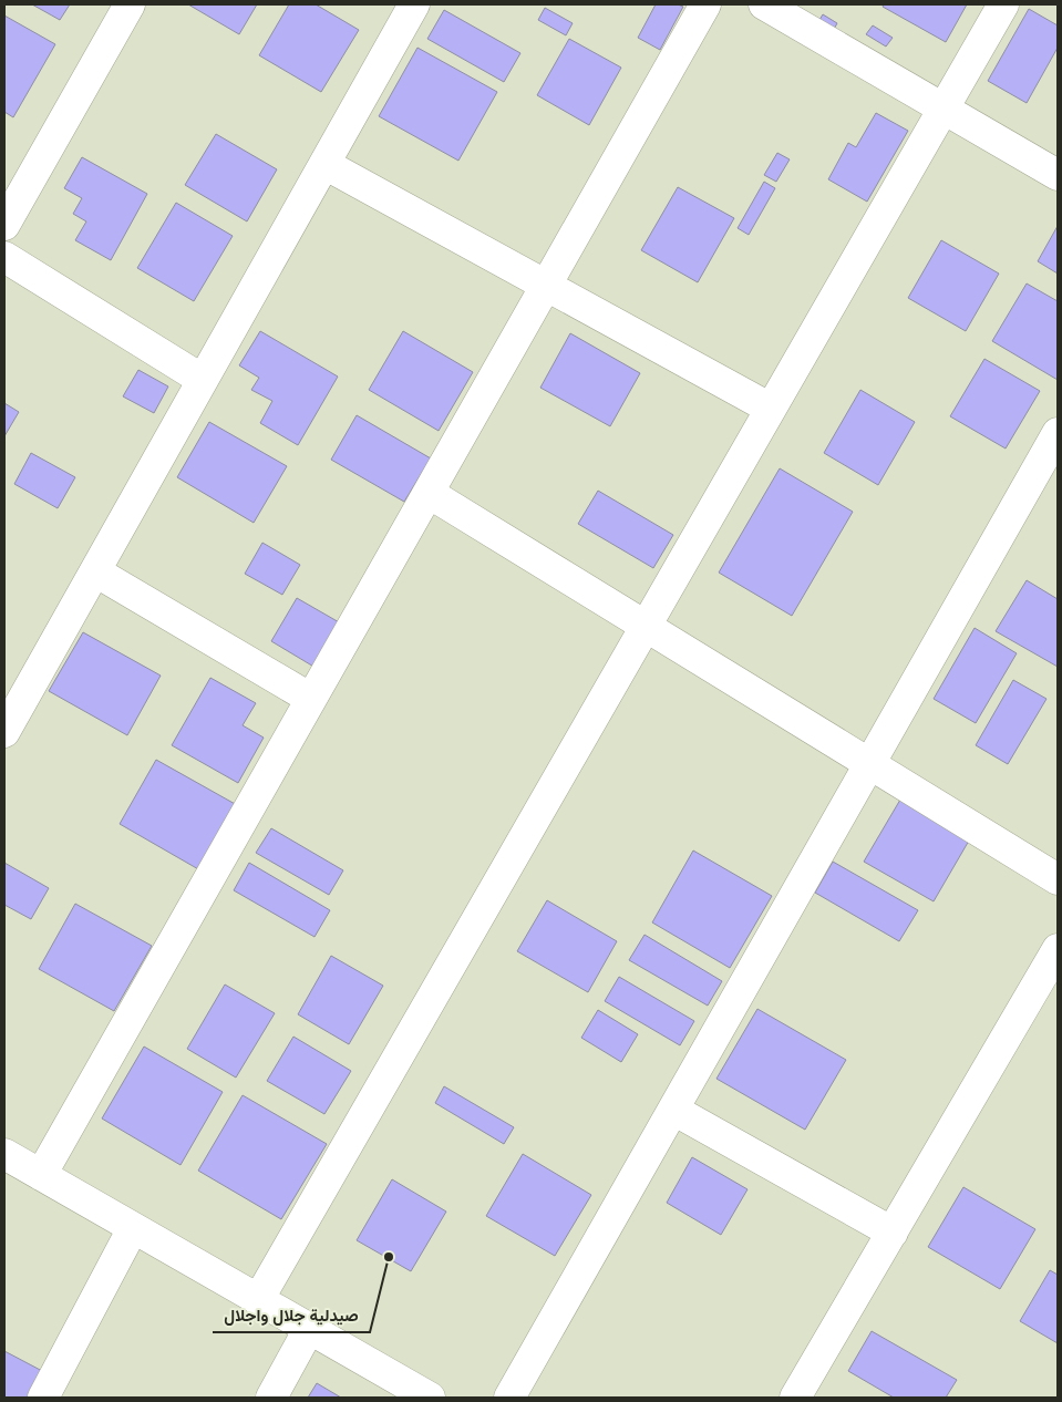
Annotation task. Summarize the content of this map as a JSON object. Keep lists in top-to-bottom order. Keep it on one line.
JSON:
{"places":["صيدلية جلال واجلال"]}
